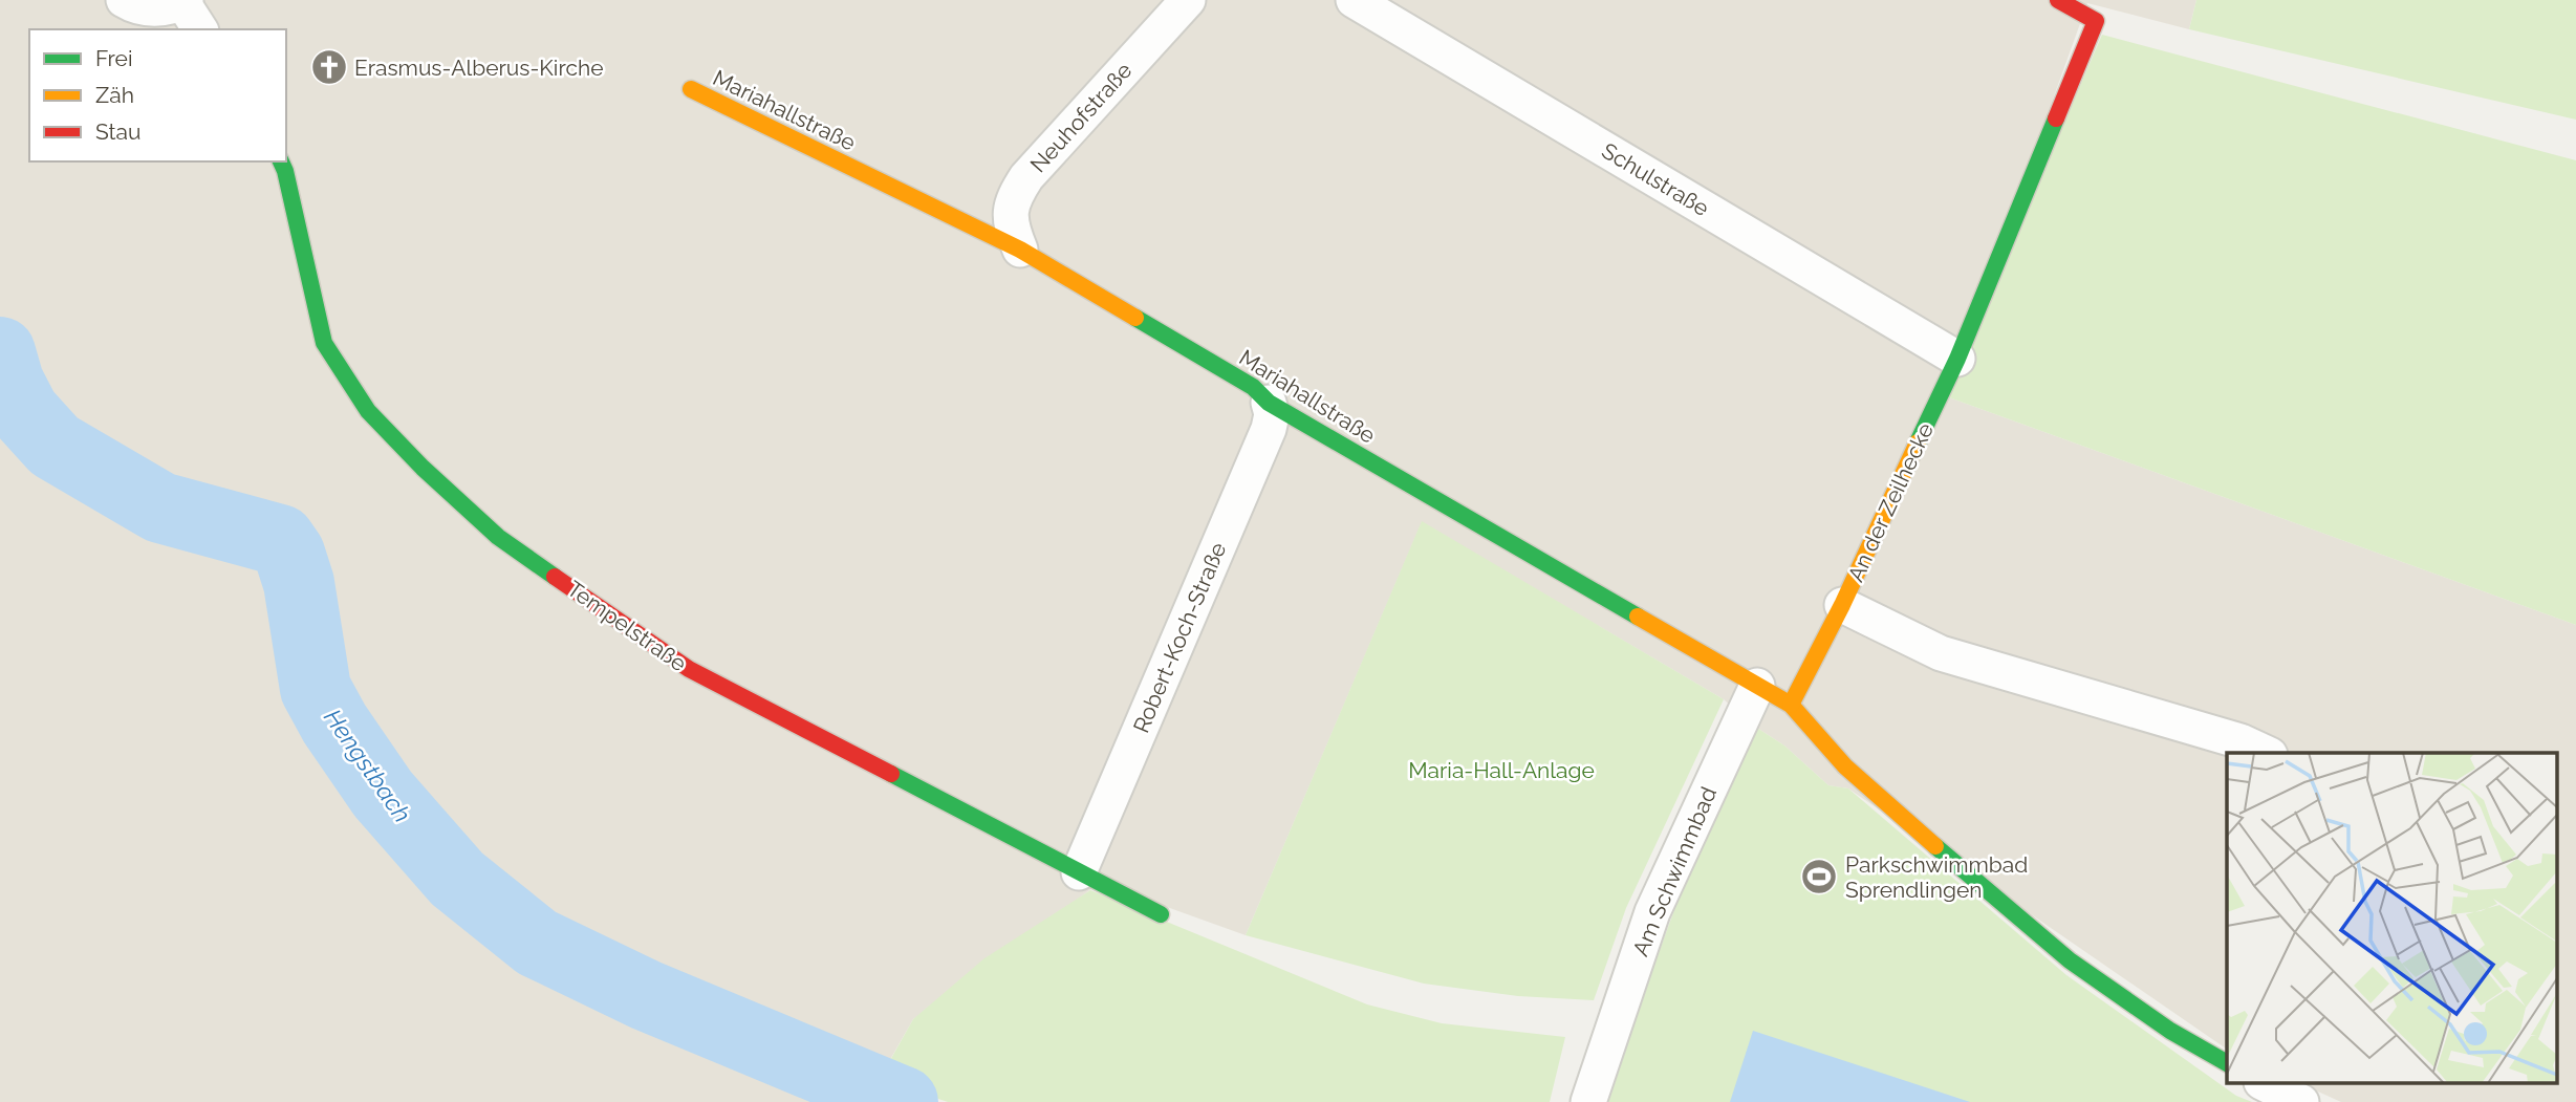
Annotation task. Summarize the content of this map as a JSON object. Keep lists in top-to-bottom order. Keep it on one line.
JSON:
{"streets":{"street":["Mariahallstraße","Neuhofstraße","Schulstraße","An der Zeilhecke","Tempelstraße","Robert-Koch-Straße","Am Schwimmbad"]},"crossings":[["Mariahallstraße","Neuhofstraße"],["Mariahallstraße","Robert-Koch-Straße"],["Mariahallstraße","Am Schwimmbad"],["Schulstraße","An der Zeilhecke"],["Tempelstraße","Robert-Koch-Straße"]],"water":["Hengstbach"],"parks":["Maria-Hall-Anlage"],"places":{"church":["Erasmus-Alberus-Kirche"],"sports":["Parkschwimmbad Sprendlingen"]},"legend":["Frei","Zäh","Stau"]}
